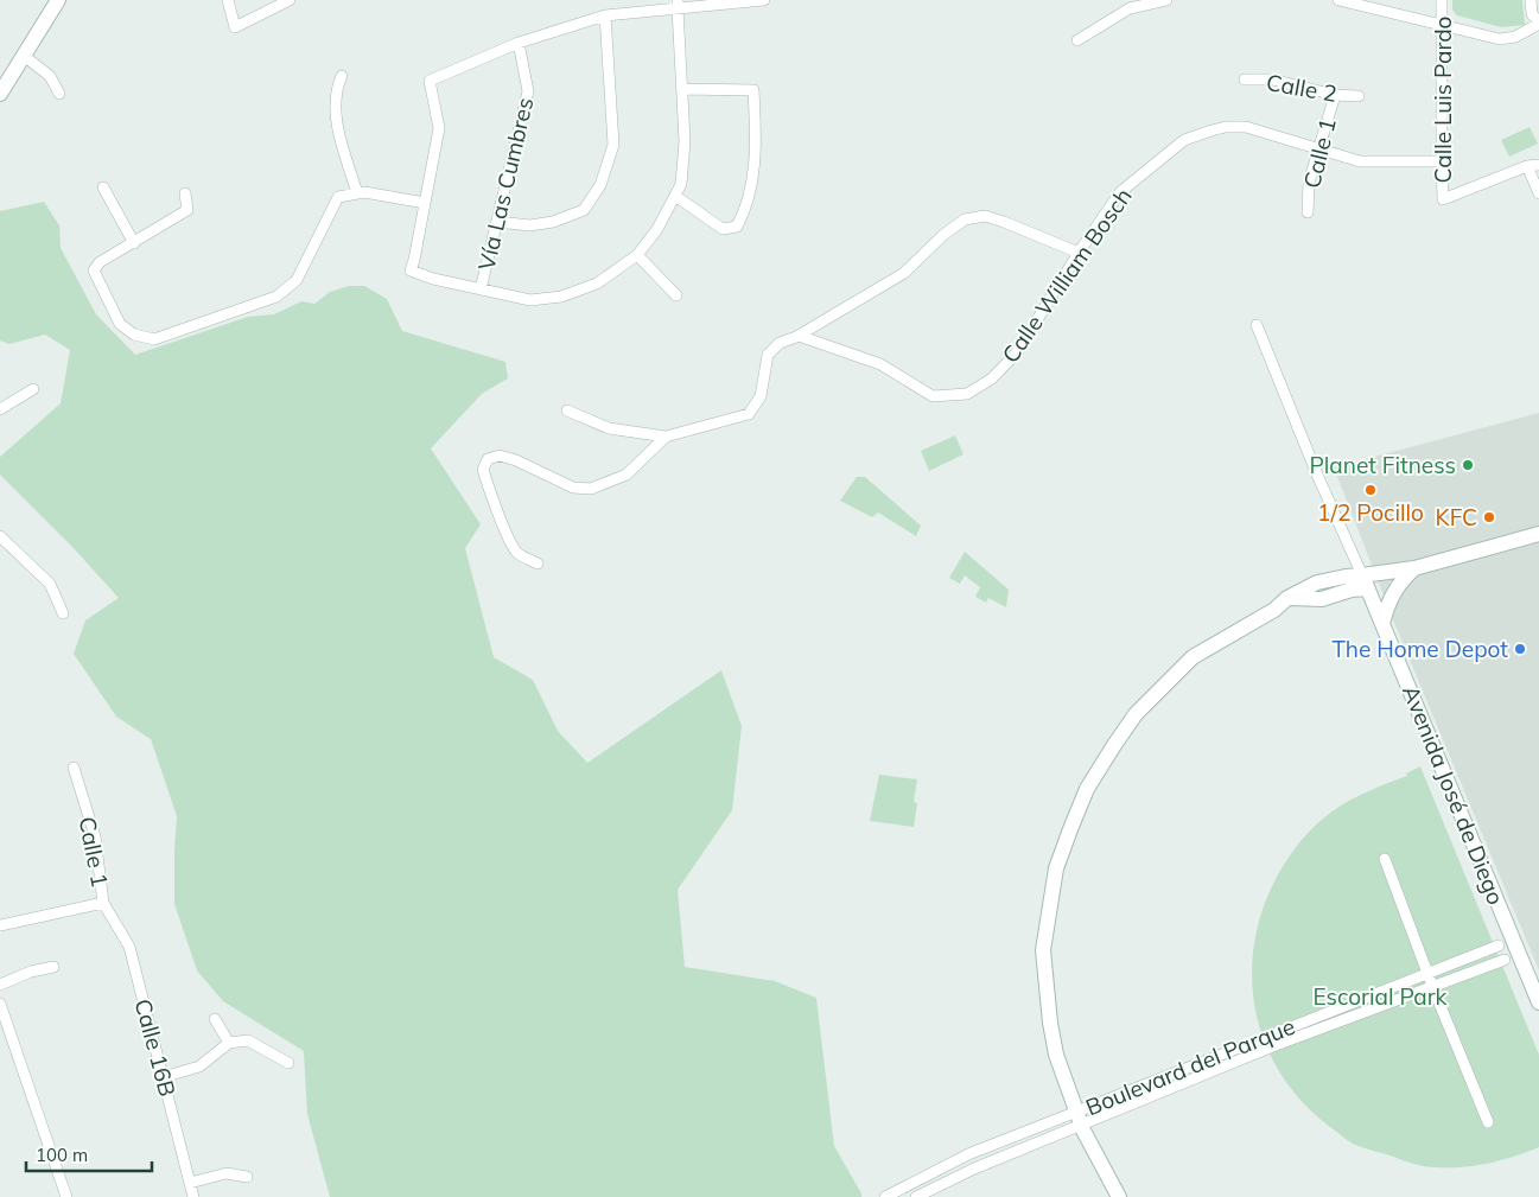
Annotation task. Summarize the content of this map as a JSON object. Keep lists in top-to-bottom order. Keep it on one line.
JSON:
{"streets":{"street":["Calle 2","Calle Luis Pardo","Calle 1","Vía Las Cumbres","Calle William Bosch","Avenida José de Diego","Calle 16B","Boulevard del Parque"]},"crossings":[["Calle 2","Calle 1"],["Calle Luis Pardo","Calle William Bosch"],["Calle 1","Calle William Bosch"],["Calle 1","Calle 16B"]],"parks":["Escorial Park"],"places":["Planet Fitness","1/2 Pocillo","KFC","The Home Depot"],"scale_bar":"100 m"}
